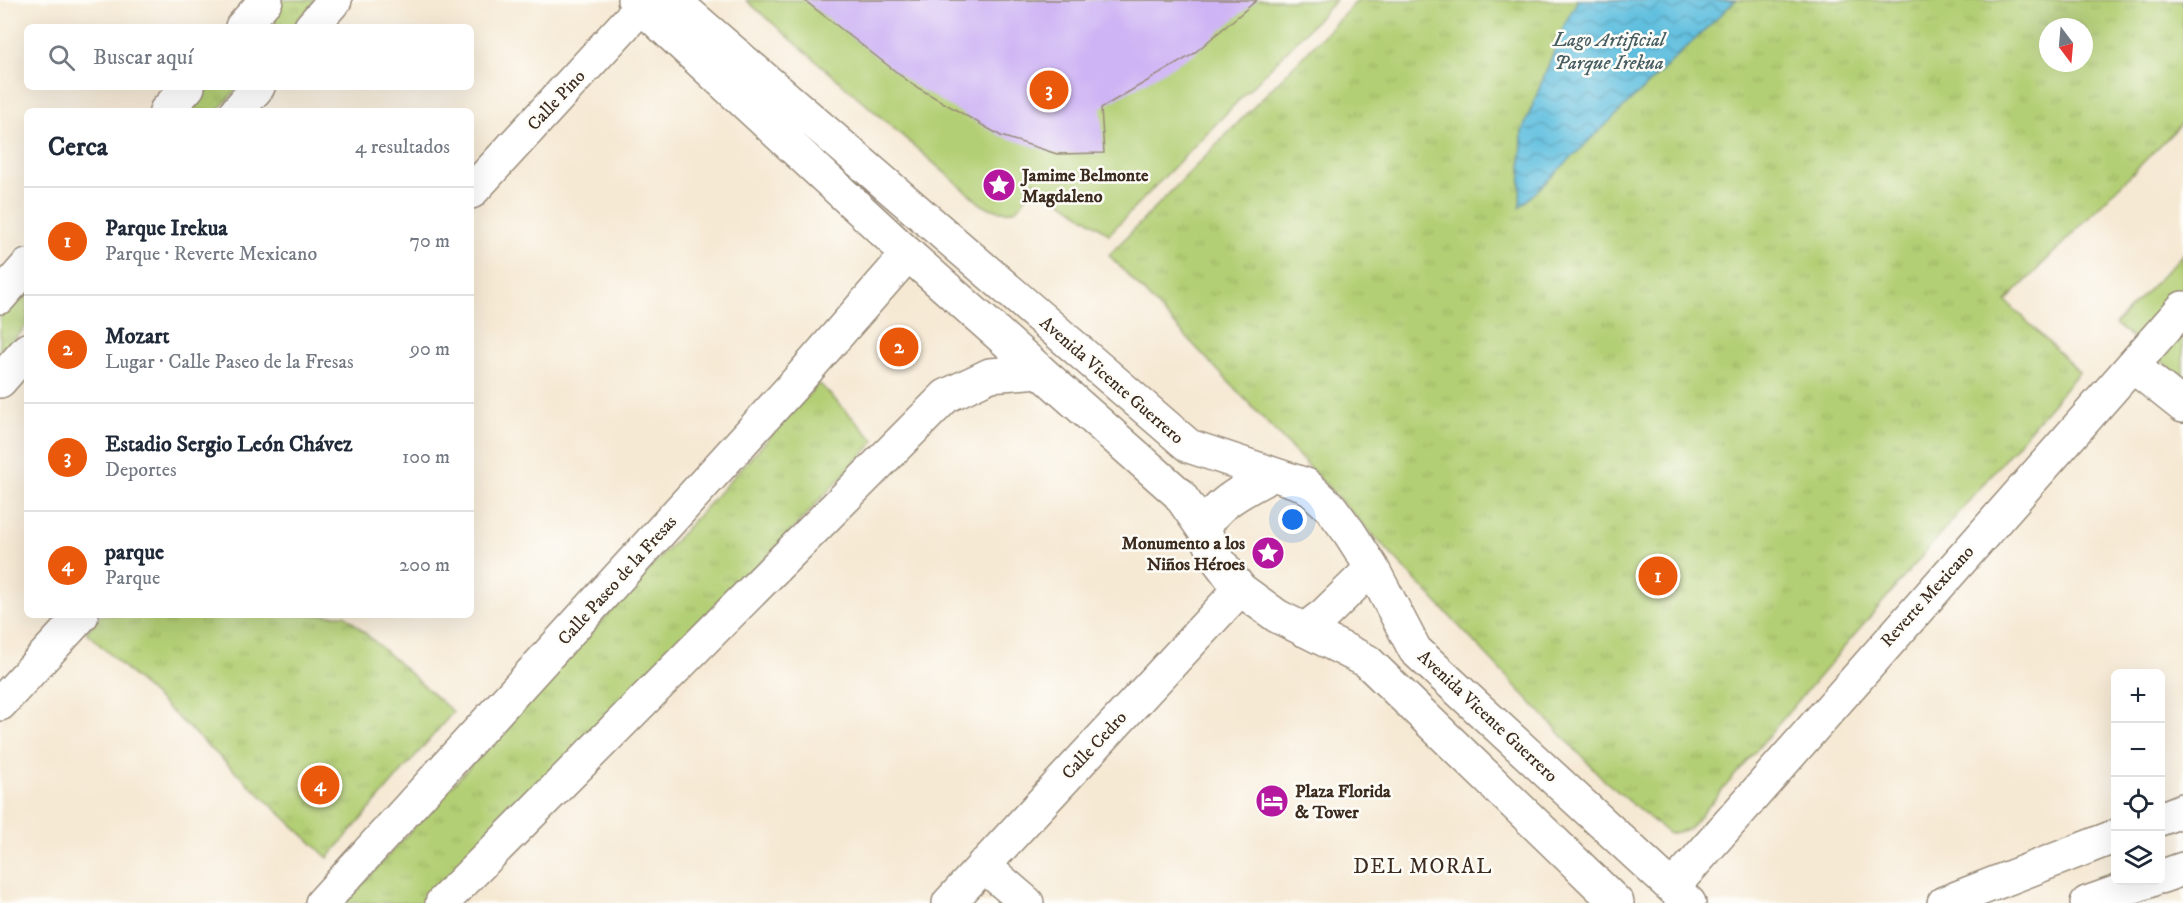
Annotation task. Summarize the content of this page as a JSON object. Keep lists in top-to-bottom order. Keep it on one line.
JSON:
{"streets":{"main road":["Calle Pino","Avenida Vicente Guerrero","Calle Paseo de la Fresas","Reverte Mexicano","Calle Cedro"]},"crossings":[["Avenida Vicente Guerrero","Reverte Mexicano"],["Avenida Vicente Guerrero","Calle Cedro"]],"districts":["DEL MORAL"],"water":["Lago Artificial Parque Irekua"],"places":{"place":["Jamime Belmonte Magdaleno","Monumento a los Niños Héroes"],"hotel":["Plaza Florida & Tower"]},"north":"bottom","page":{"search":"Buscar aquí","pins":["3","2","1","4"],"heading":["Cerca","4 resultados"],"list":[{"mark":"1","name":"Parque Irekua","note":"Parque · Reverte Mexicano","value":"70 m"},{"mark":"2","name":"Mozart","note":"Lugar · Calle Paseo de la Fresas","value":"90 m"},{"mark":"3","name":"Estadio Sergio León Chávez","note":"Deportes","value":"100 m"},{"mark":"4","name":"parque","note":"Parque","value":"200 m"}],"map_buttons":["+","−"]}}
